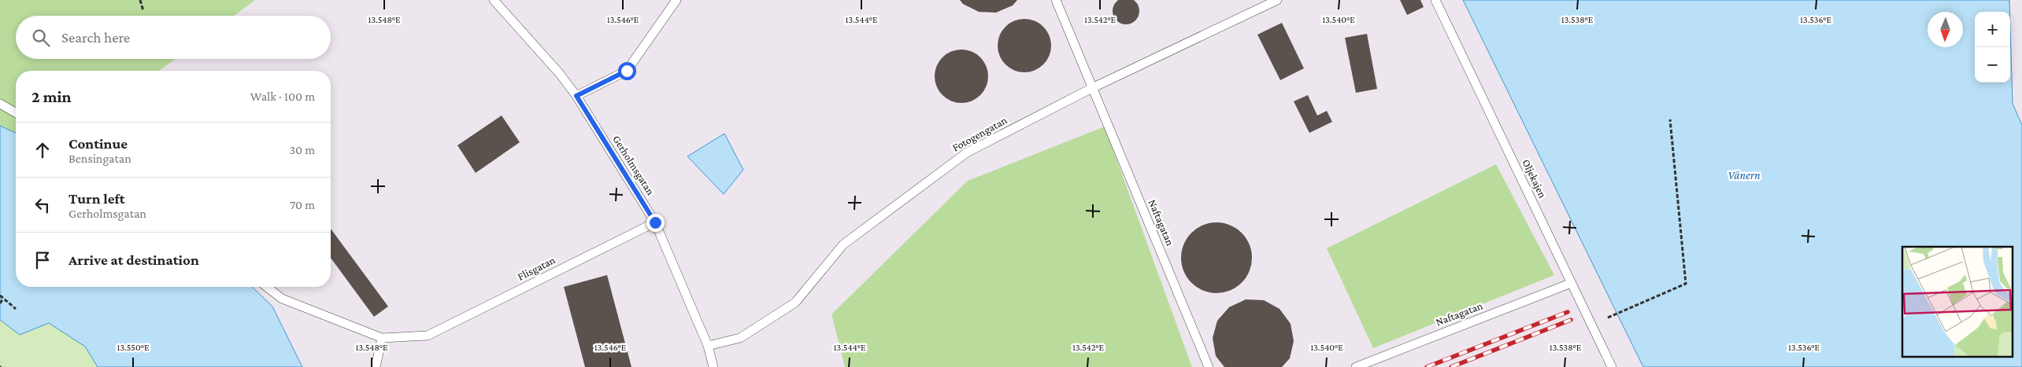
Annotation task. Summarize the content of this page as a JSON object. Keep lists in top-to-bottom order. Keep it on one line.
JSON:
{"streets":{"lane":["Fotogengatan","Gerholmsgatan","Oljekajen","Naftagatan","Flisgatan"]},"crossings":[["Fotogengatan","Gerholmsgatan"],["Fotogengatan","Naftagatan"],["Gerholmsgatan","Flisgatan"],["Oljekajen","Naftagatan"]],"water":["Vänern"],"north":"bottom","page":{"map_buttons":["+","−"],"search":"Search here","heading":["2 min","Walk · 100 m"],"list":[["Continue","Bensingatan","30 m"],["Turn left","Gerholmsgatan","70 m"],"Arrive at destination"]},"coordinates":["13.548°E","13.546°E","13.544°E","13.542°E","13.540°E","13.538°E","13.536°E","13.550°E"]}
